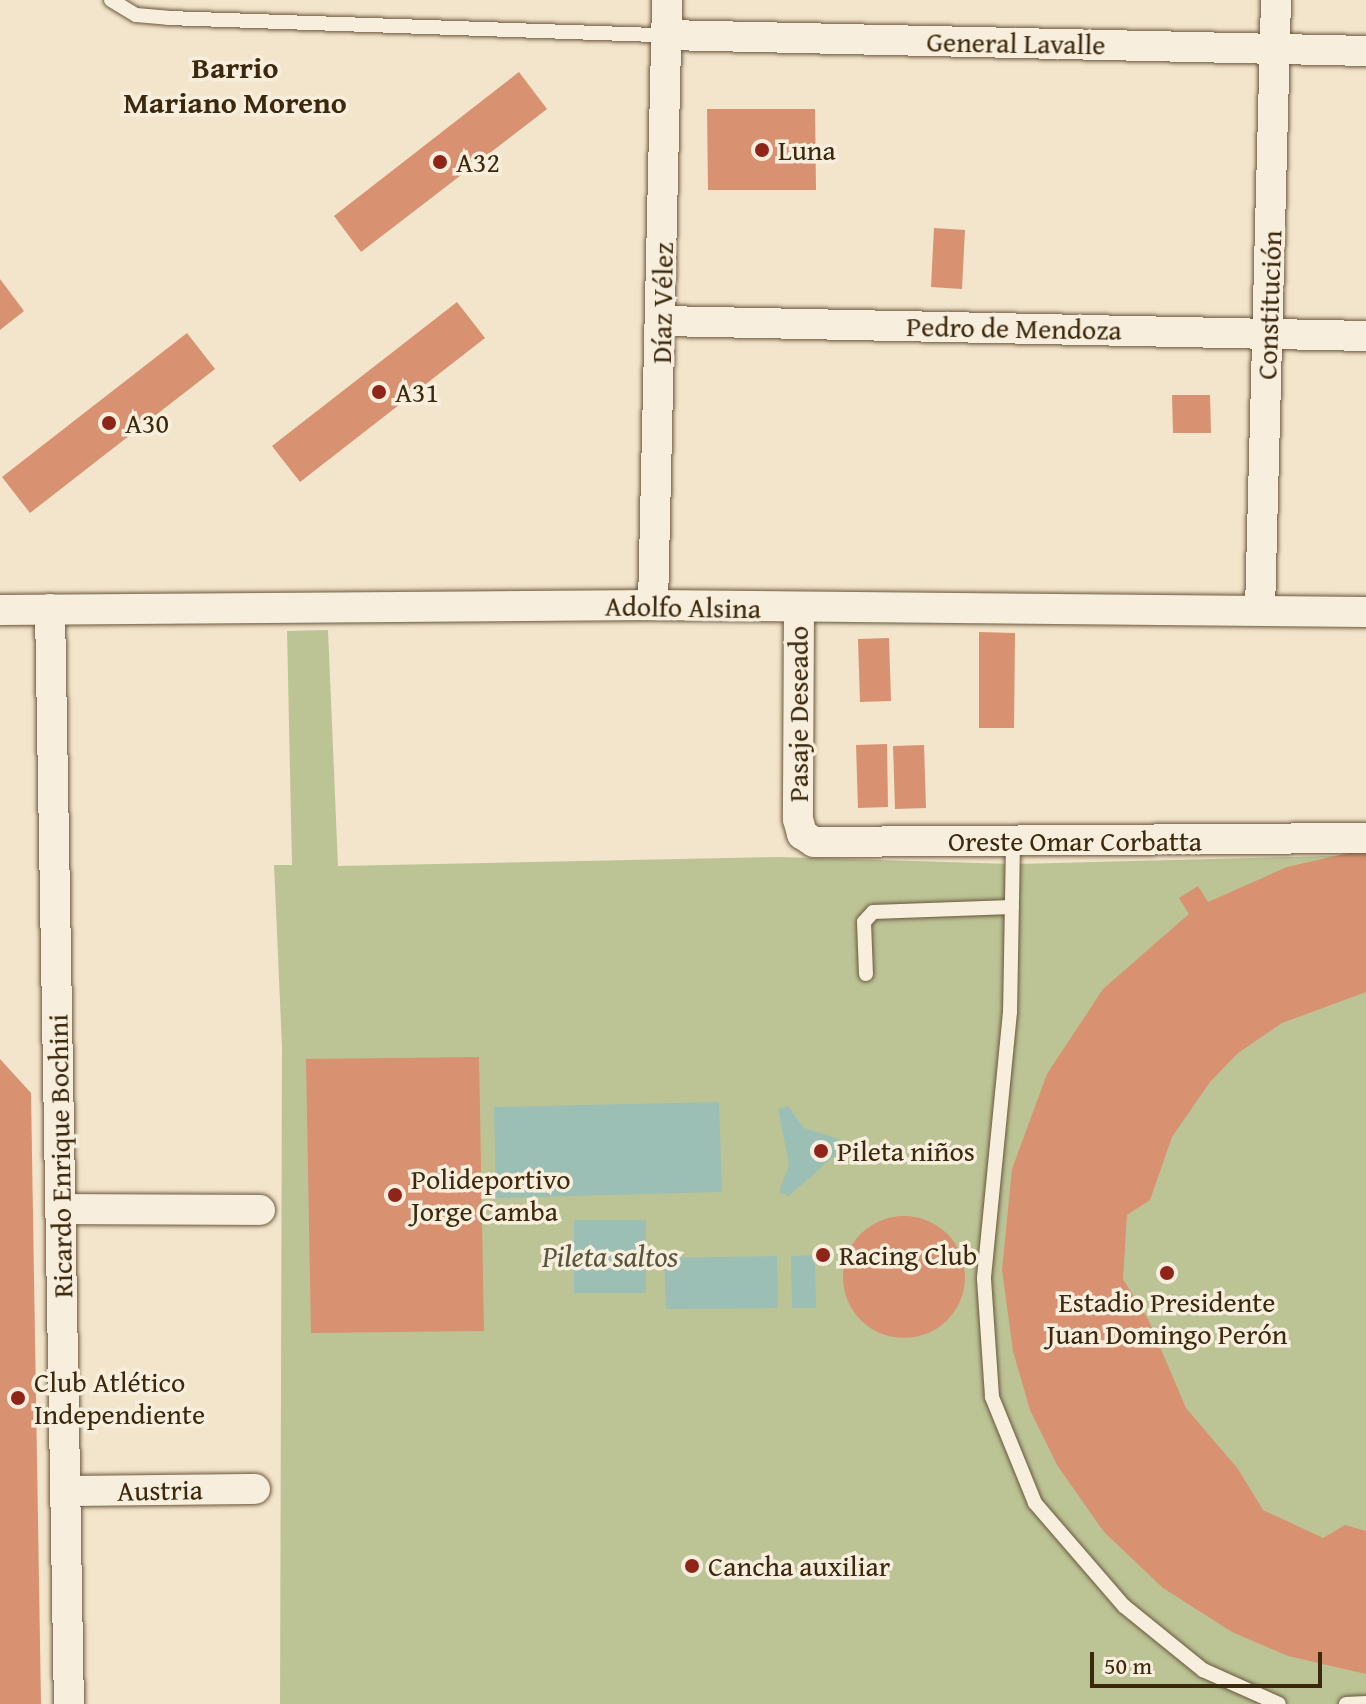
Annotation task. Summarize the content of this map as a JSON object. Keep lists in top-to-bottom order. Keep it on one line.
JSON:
{"streets":{"street":["General Lavalle","Díaz Vélez","Constitución","Pedro de Mendoza","Adolfo Alsina","Pasaje Deseado","Oreste Omar Corbatta","Ricardo Enrique Bochini","Austria"]},"crossings":[["General Lavalle","Díaz Vélez"],["General Lavalle","Constitución"],["Díaz Vélez","Pedro de Mendoza"],["Díaz Vélez","Adolfo Alsina"],["Constitución","Pedro de Mendoza"],["Constitución","Adolfo Alsina"],["Adolfo Alsina","Pasaje Deseado"],["Adolfo Alsina","Ricardo Enrique Bochini"],["Pasaje Deseado","Oreste Omar Corbatta"],["Ricardo Enrique Bochini","Austria"]],"districts":["Barrio Mariano Moreno"],"water":["Pileta saltos"],"places":["Luna","A32","A31","A30","Pileta niños","Polideportivo Jorge Camba","Racing Club","Estadio Presidente Juan Domingo Perón","Club Atlético Independiente","Cancha auxiliar"],"scale_bar":"50 m"}
